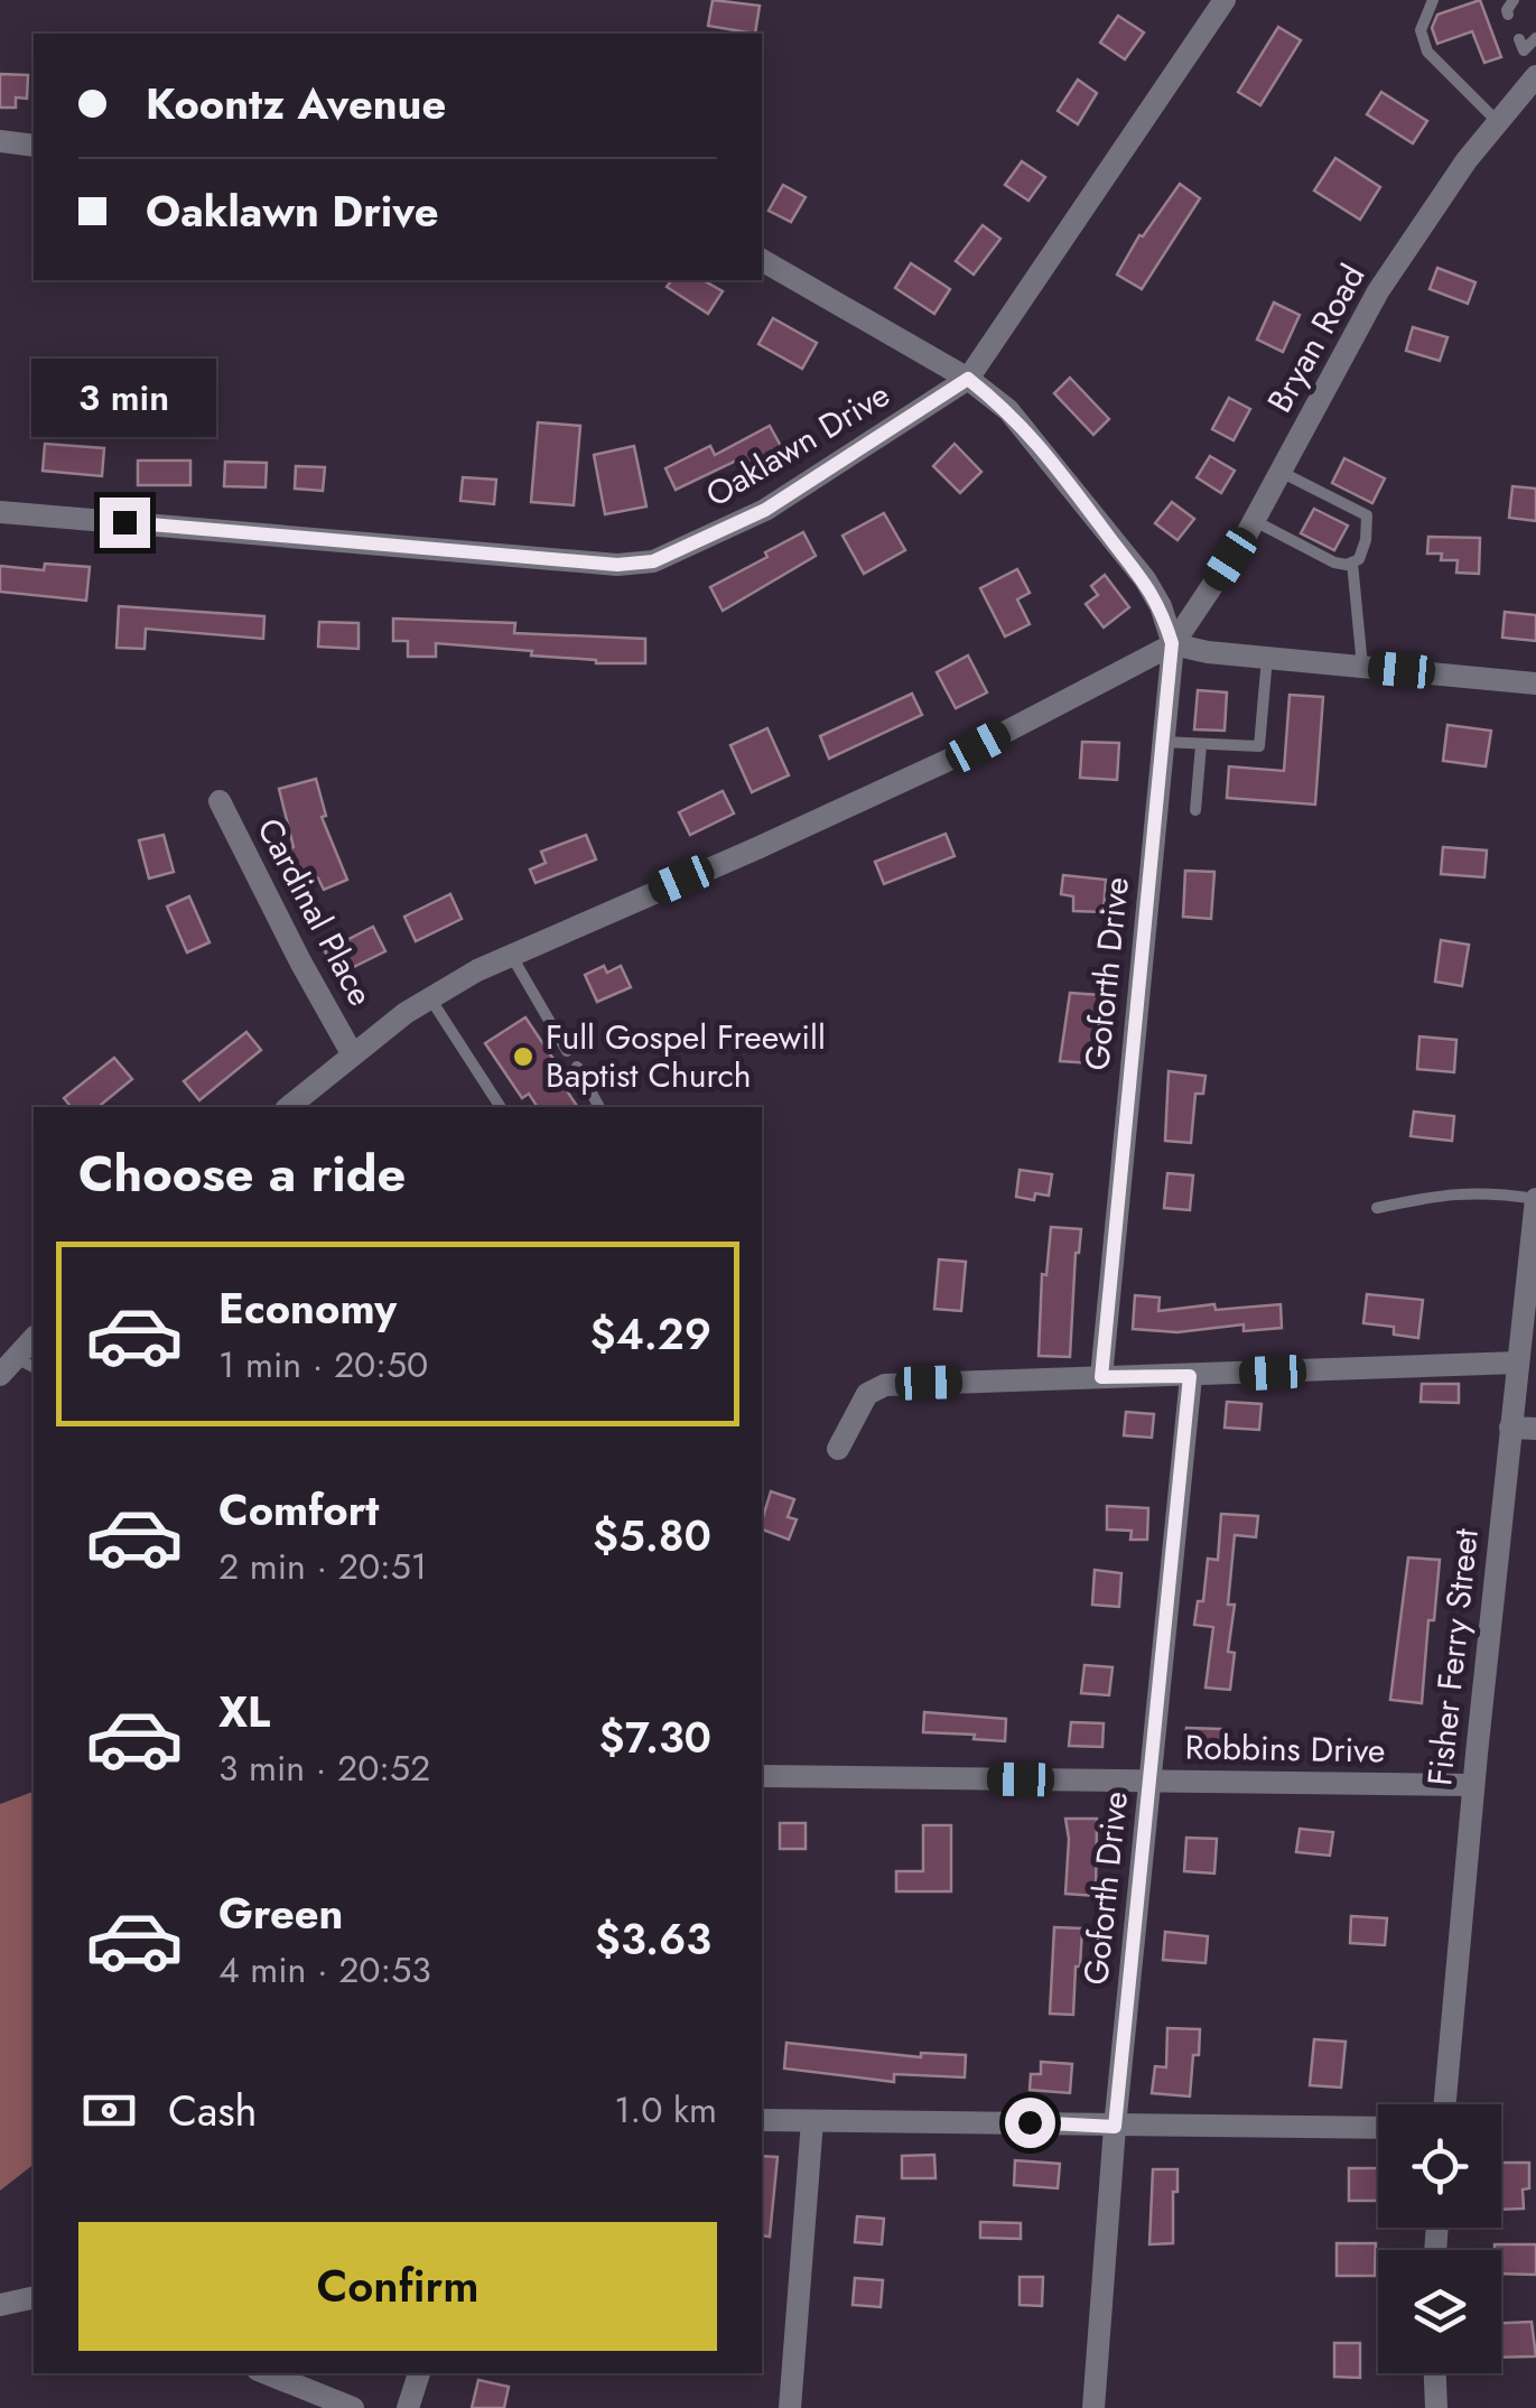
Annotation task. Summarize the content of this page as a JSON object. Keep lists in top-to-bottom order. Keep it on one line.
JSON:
{"streets":{"street":["Bryan Road","Oaklawn Drive","Cardinal Place","Goforth Drive","Fisher Ferry Street","Robbins Drive"]},"crossings":[["Bryan Road","Goforth Drive"],["Goforth Drive","Robbins Drive"],["Fisher Ferry Street","Robbins Drive"]],"places":["Full Gospel Freewill Baptist Church"],"page":{"banner":["Koontz Avenue","Oaklawn Drive"],"bubble":"3 min","heading":"Choose a ride","list":[{"name":"Economy","note":"1 min · 20:50","value":"$4.29"},{"name":"Comfort","note":"2 min · 20:51","value":"$5.80"},{"name":"XL","note":"3 min · 20:52","value":"$7.30"},{"name":"Green","note":"4 min · 20:53","value":"$3.63"}],"pay":["Cash","1.0 km"],"buttons":"Confirm"}}
